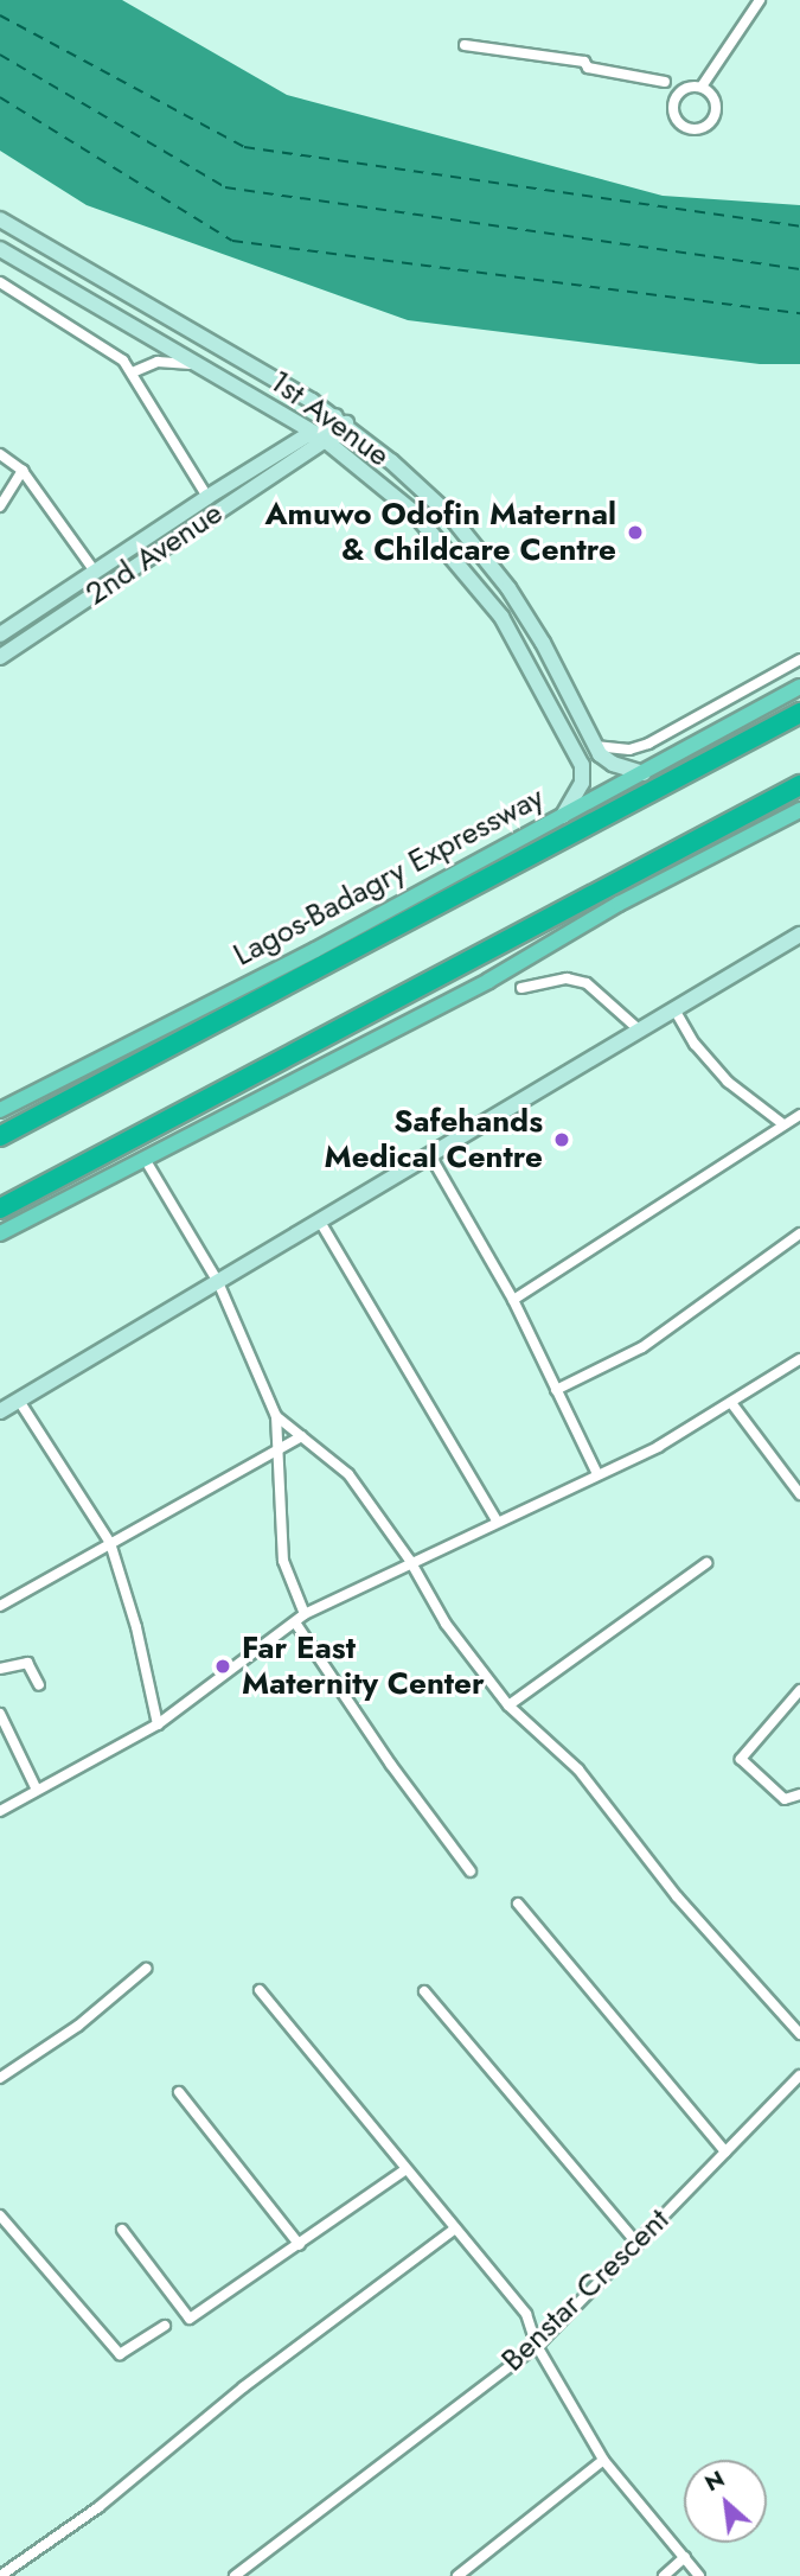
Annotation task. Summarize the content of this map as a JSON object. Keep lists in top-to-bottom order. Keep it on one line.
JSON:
{"streets":{"highway":["Lagos-Badagry Expressway"],"main road":["1st Avenue","2nd Avenue"],"street":["Benstar Crescent"]},"crossings":[["1st Avenue","2nd Avenue"],["1st Avenue","Lagos-Badagry Expressway"]],"places":["Amuwo Odofin Maternal & Childcare Centre","Safehands Medical Centre","Far East Maternity Center"],"north":"top left"}
